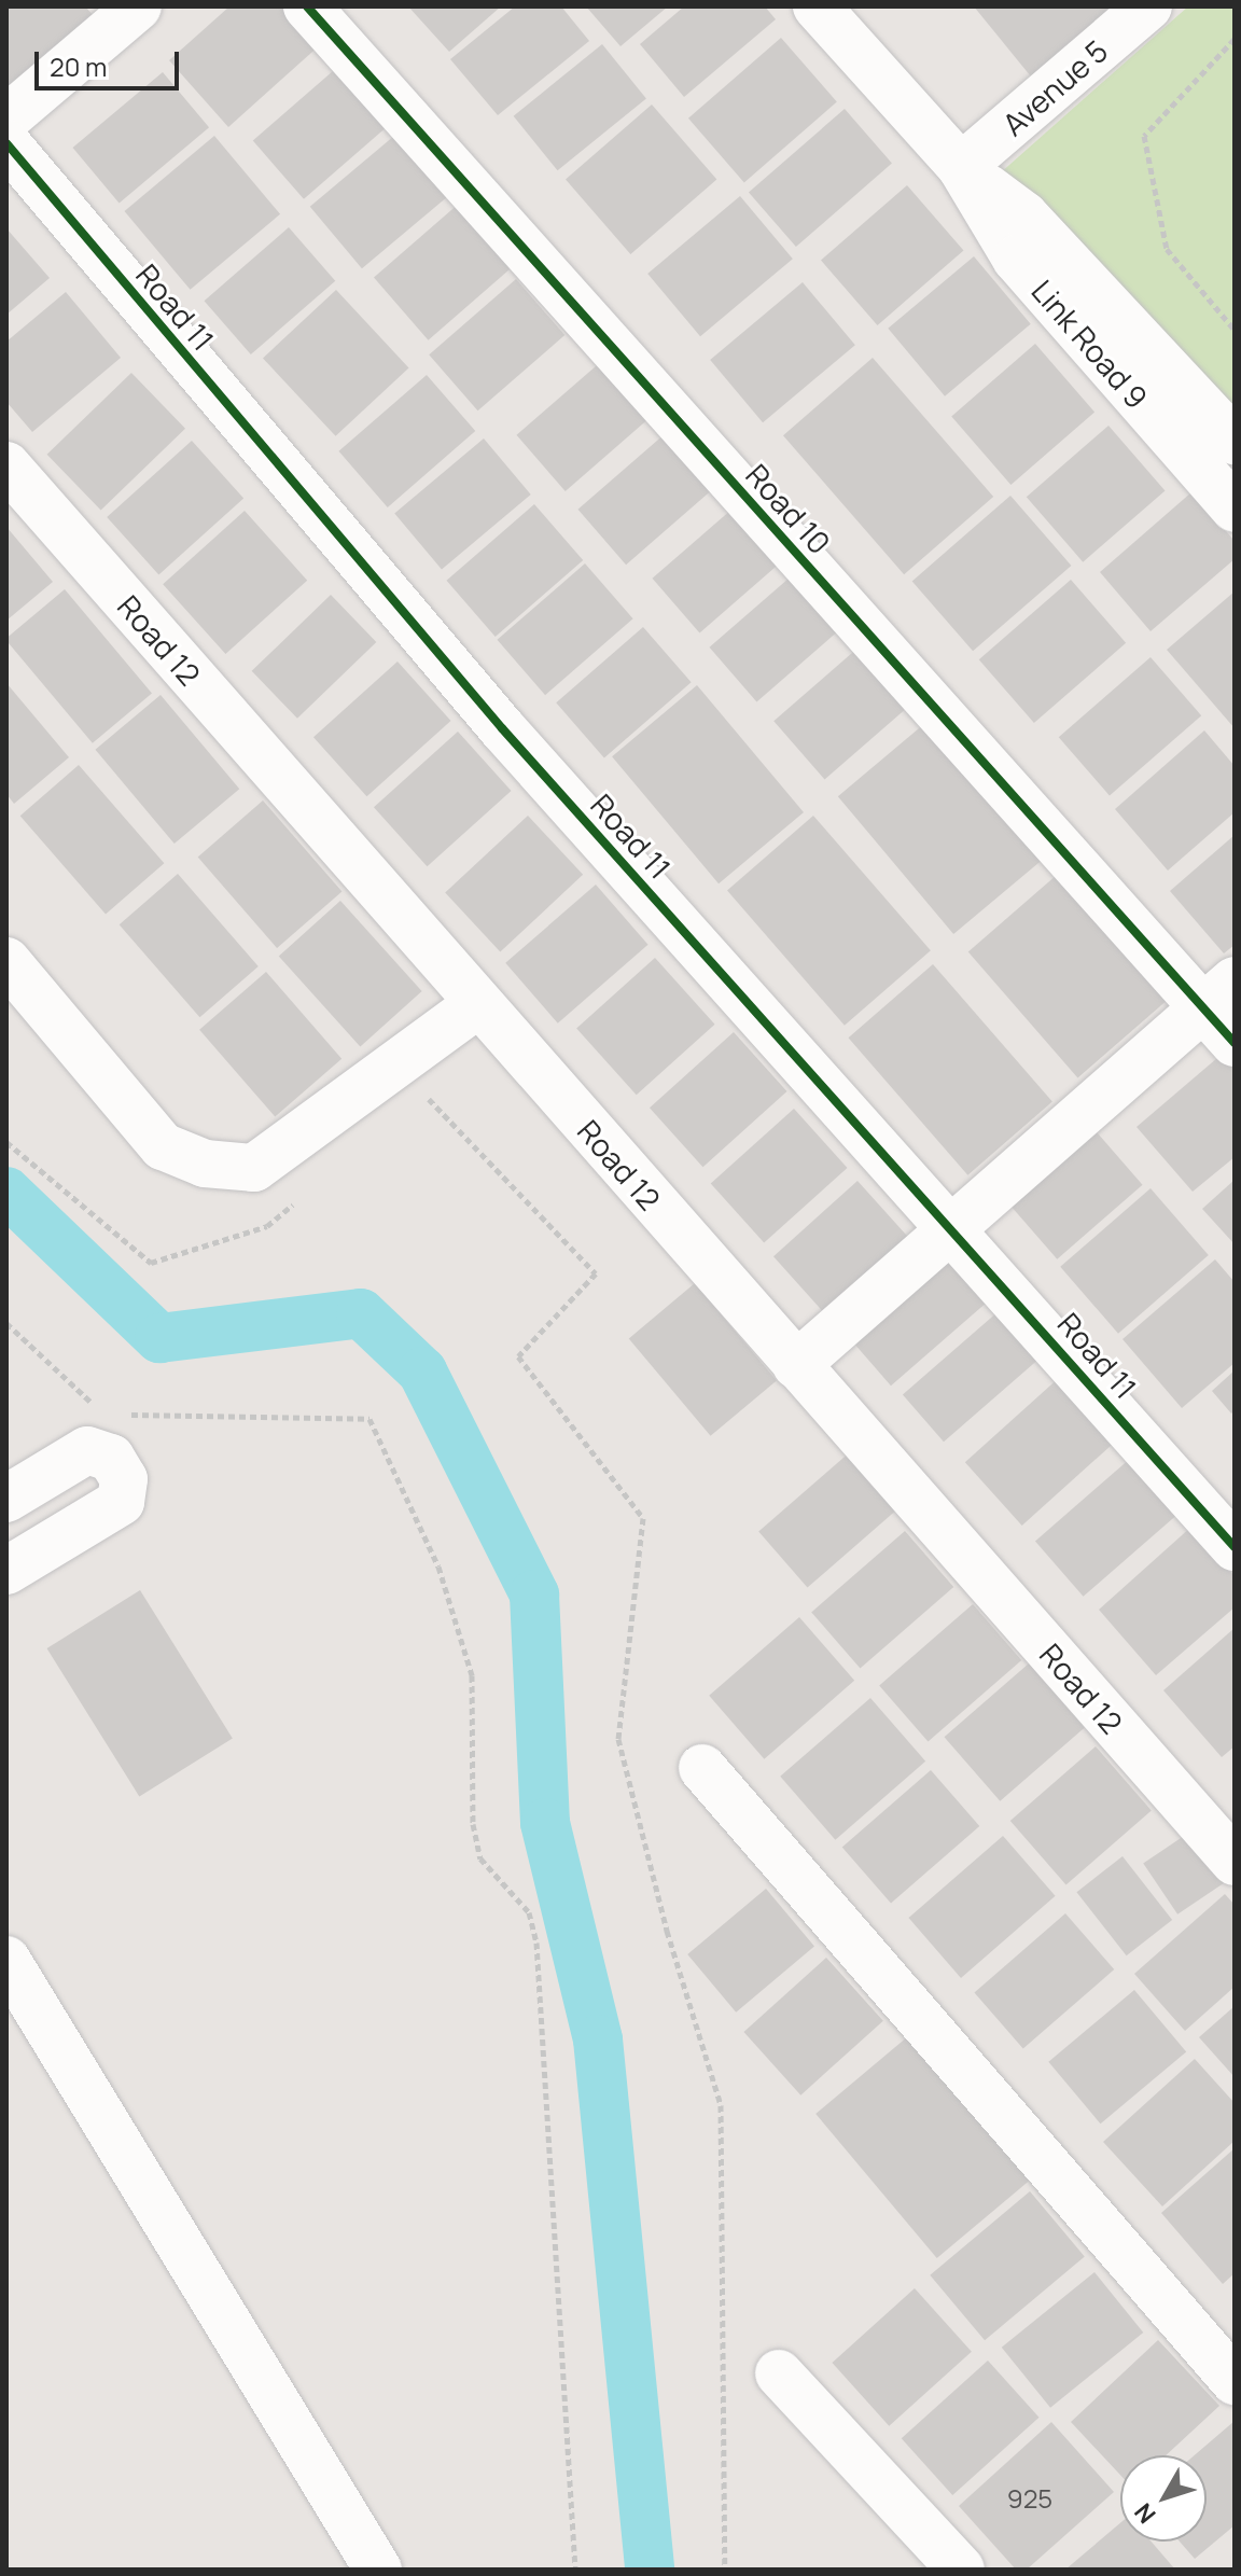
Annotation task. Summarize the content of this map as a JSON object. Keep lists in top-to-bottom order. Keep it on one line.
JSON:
{"streets":{"street":["Avenue 5","Road 11","Link Road 9","Road 10","Road 12"]},"crossings":[["Avenue 5","Link Road 9"]],"house_numbers":["925"],"scale_bar":"20 m","north":"bottom left"}
